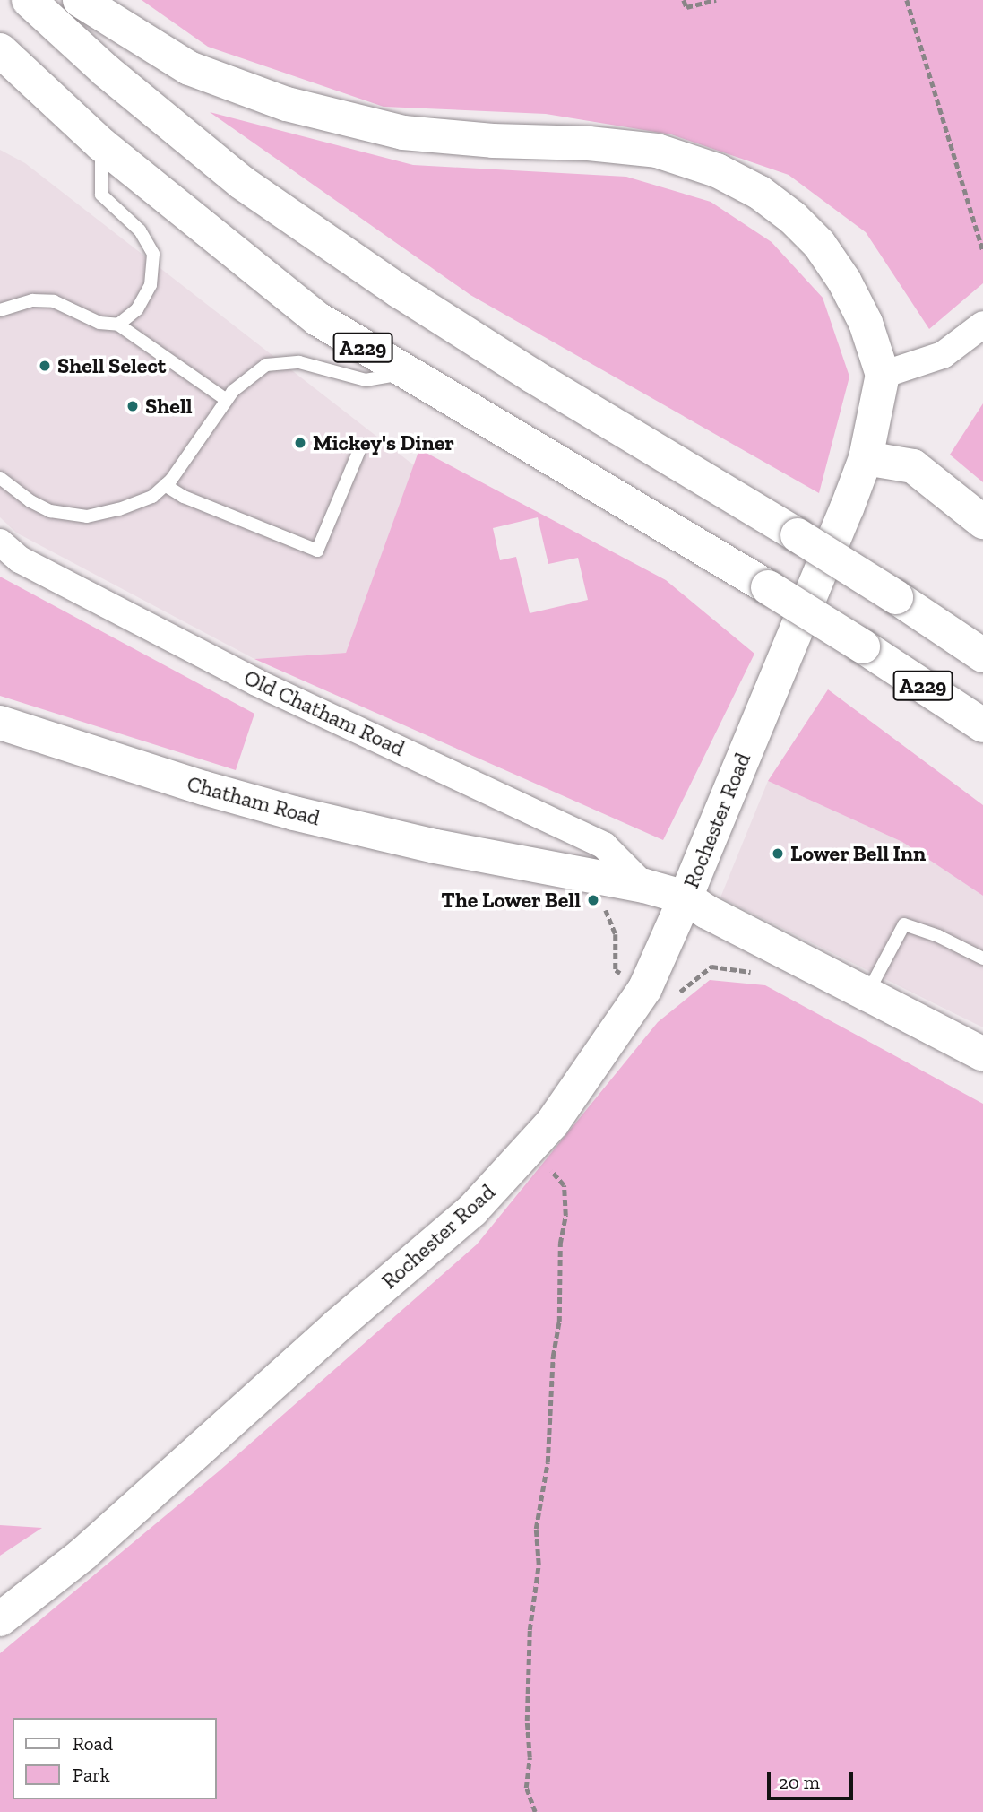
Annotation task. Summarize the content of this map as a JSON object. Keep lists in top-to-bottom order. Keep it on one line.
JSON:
{"streets":{"main road":["A229","Chatham Road","Rochester Road"],"street":["Old Chatham Road"]},"crossings":[["Old Chatham Road","Chatham Road"],["Chatham Road","Rochester Road"]],"places":["Shell Select","Shell","Mickey's Diner","Lower Bell Inn","The Lower Bell"],"legend":["Road","Park"],"scale_bar":"20 m"}
